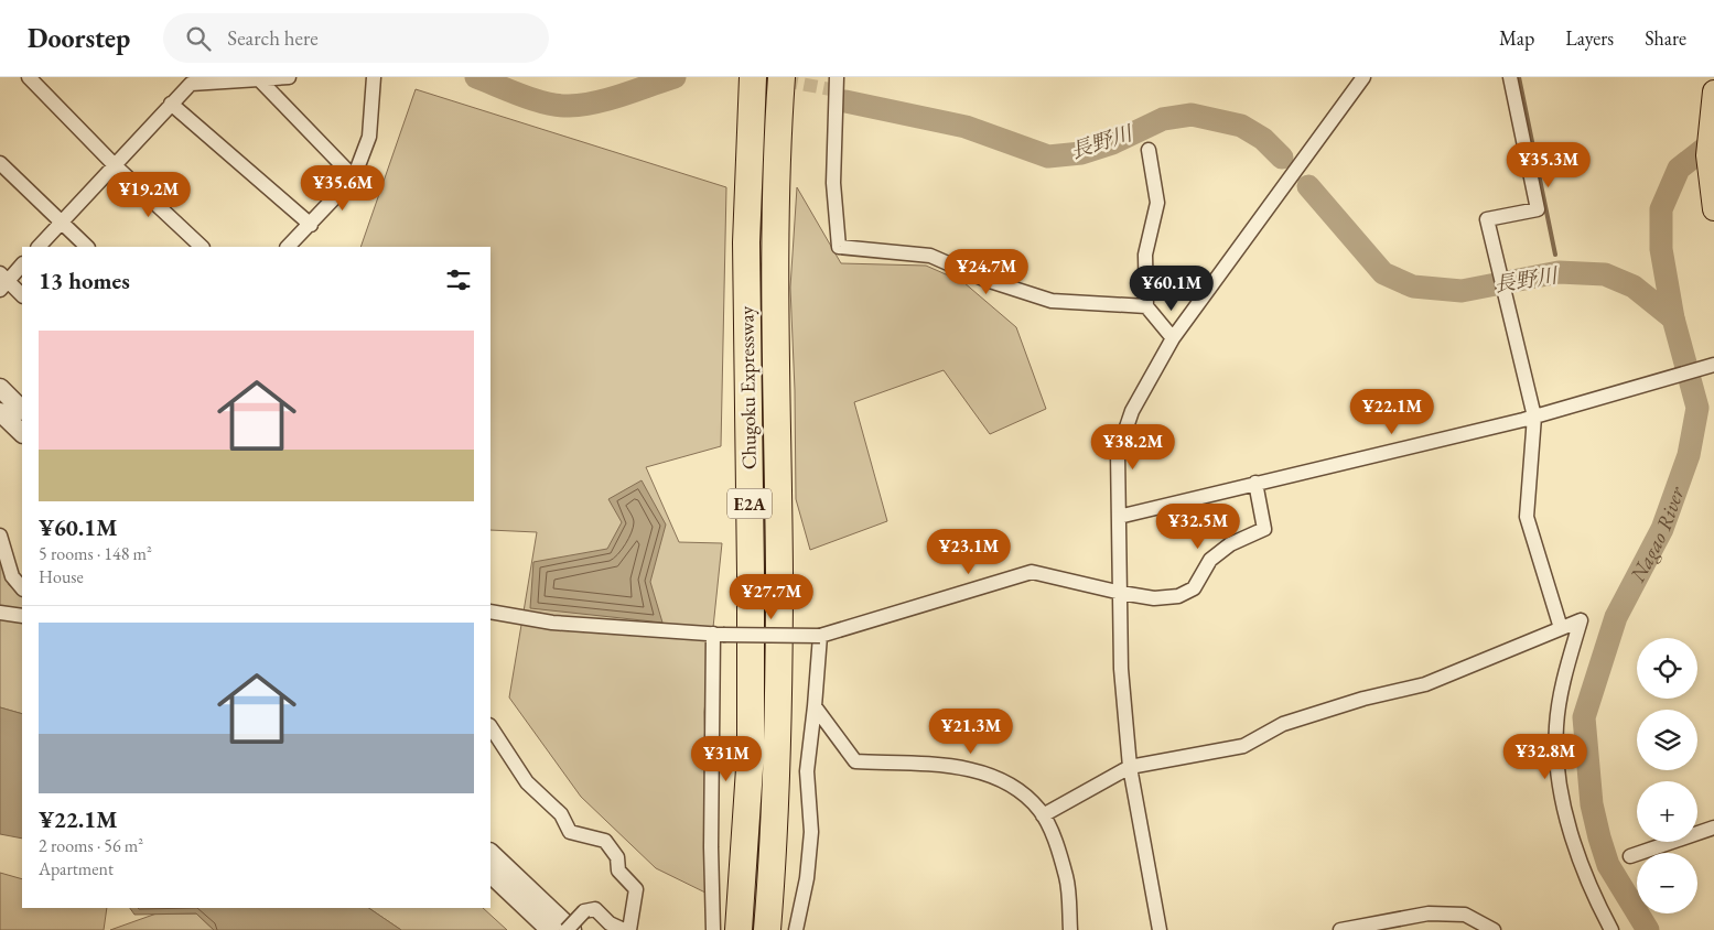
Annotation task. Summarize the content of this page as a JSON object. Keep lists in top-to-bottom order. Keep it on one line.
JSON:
{"streets":{"highway":["Chugoku Expressway","E2A"]},"water":["長野川","Nagao River"],"page":{"header":"Doorstep","search":"Search here","nav":["Map","Layers","Share"],"price":["¥35.3M","¥35.6M","¥19.2M","¥24.7M","¥60.1M","¥22.1M","¥38.2M","¥32.5M","¥23.1M","¥27.7M","¥21.3M","¥32.8M","¥31M"],"heading":"13 homes","list":[{"name":"¥60.1M","note":"5 rooms · 148 m² · House"},{"name":"¥22.1M","note":"2 rooms · 56 m² · Apartment"}],"map_buttons":["+","−"]}}
